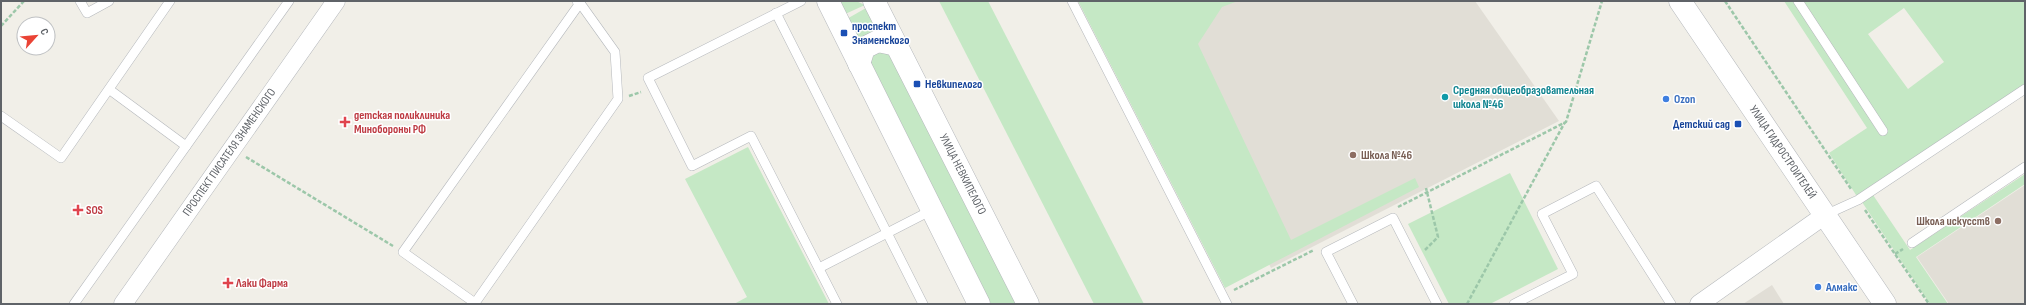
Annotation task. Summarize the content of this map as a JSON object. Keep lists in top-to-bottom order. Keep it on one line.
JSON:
{"streets":{"street":["ПРОСПЕКТ ПИСАТЕЛЯ ЗНАМЕНСКОГО","УЛИЦА ГИДРОСТРОИТЕЛЕЙ","УЛИЦА НЕВКИПЕЛОГО"]},"places":{"transit":["проспект Знаменского","Невкипелого","Детский сад"],"other":["Средняя общеобразовательная школа №46","Ozon","Школа №46","Школа искусств","Алмакс"],"health":["детская поликлиника Минобороны РФ","SOS","Лаки Фарма"]},"north":"top right"}
